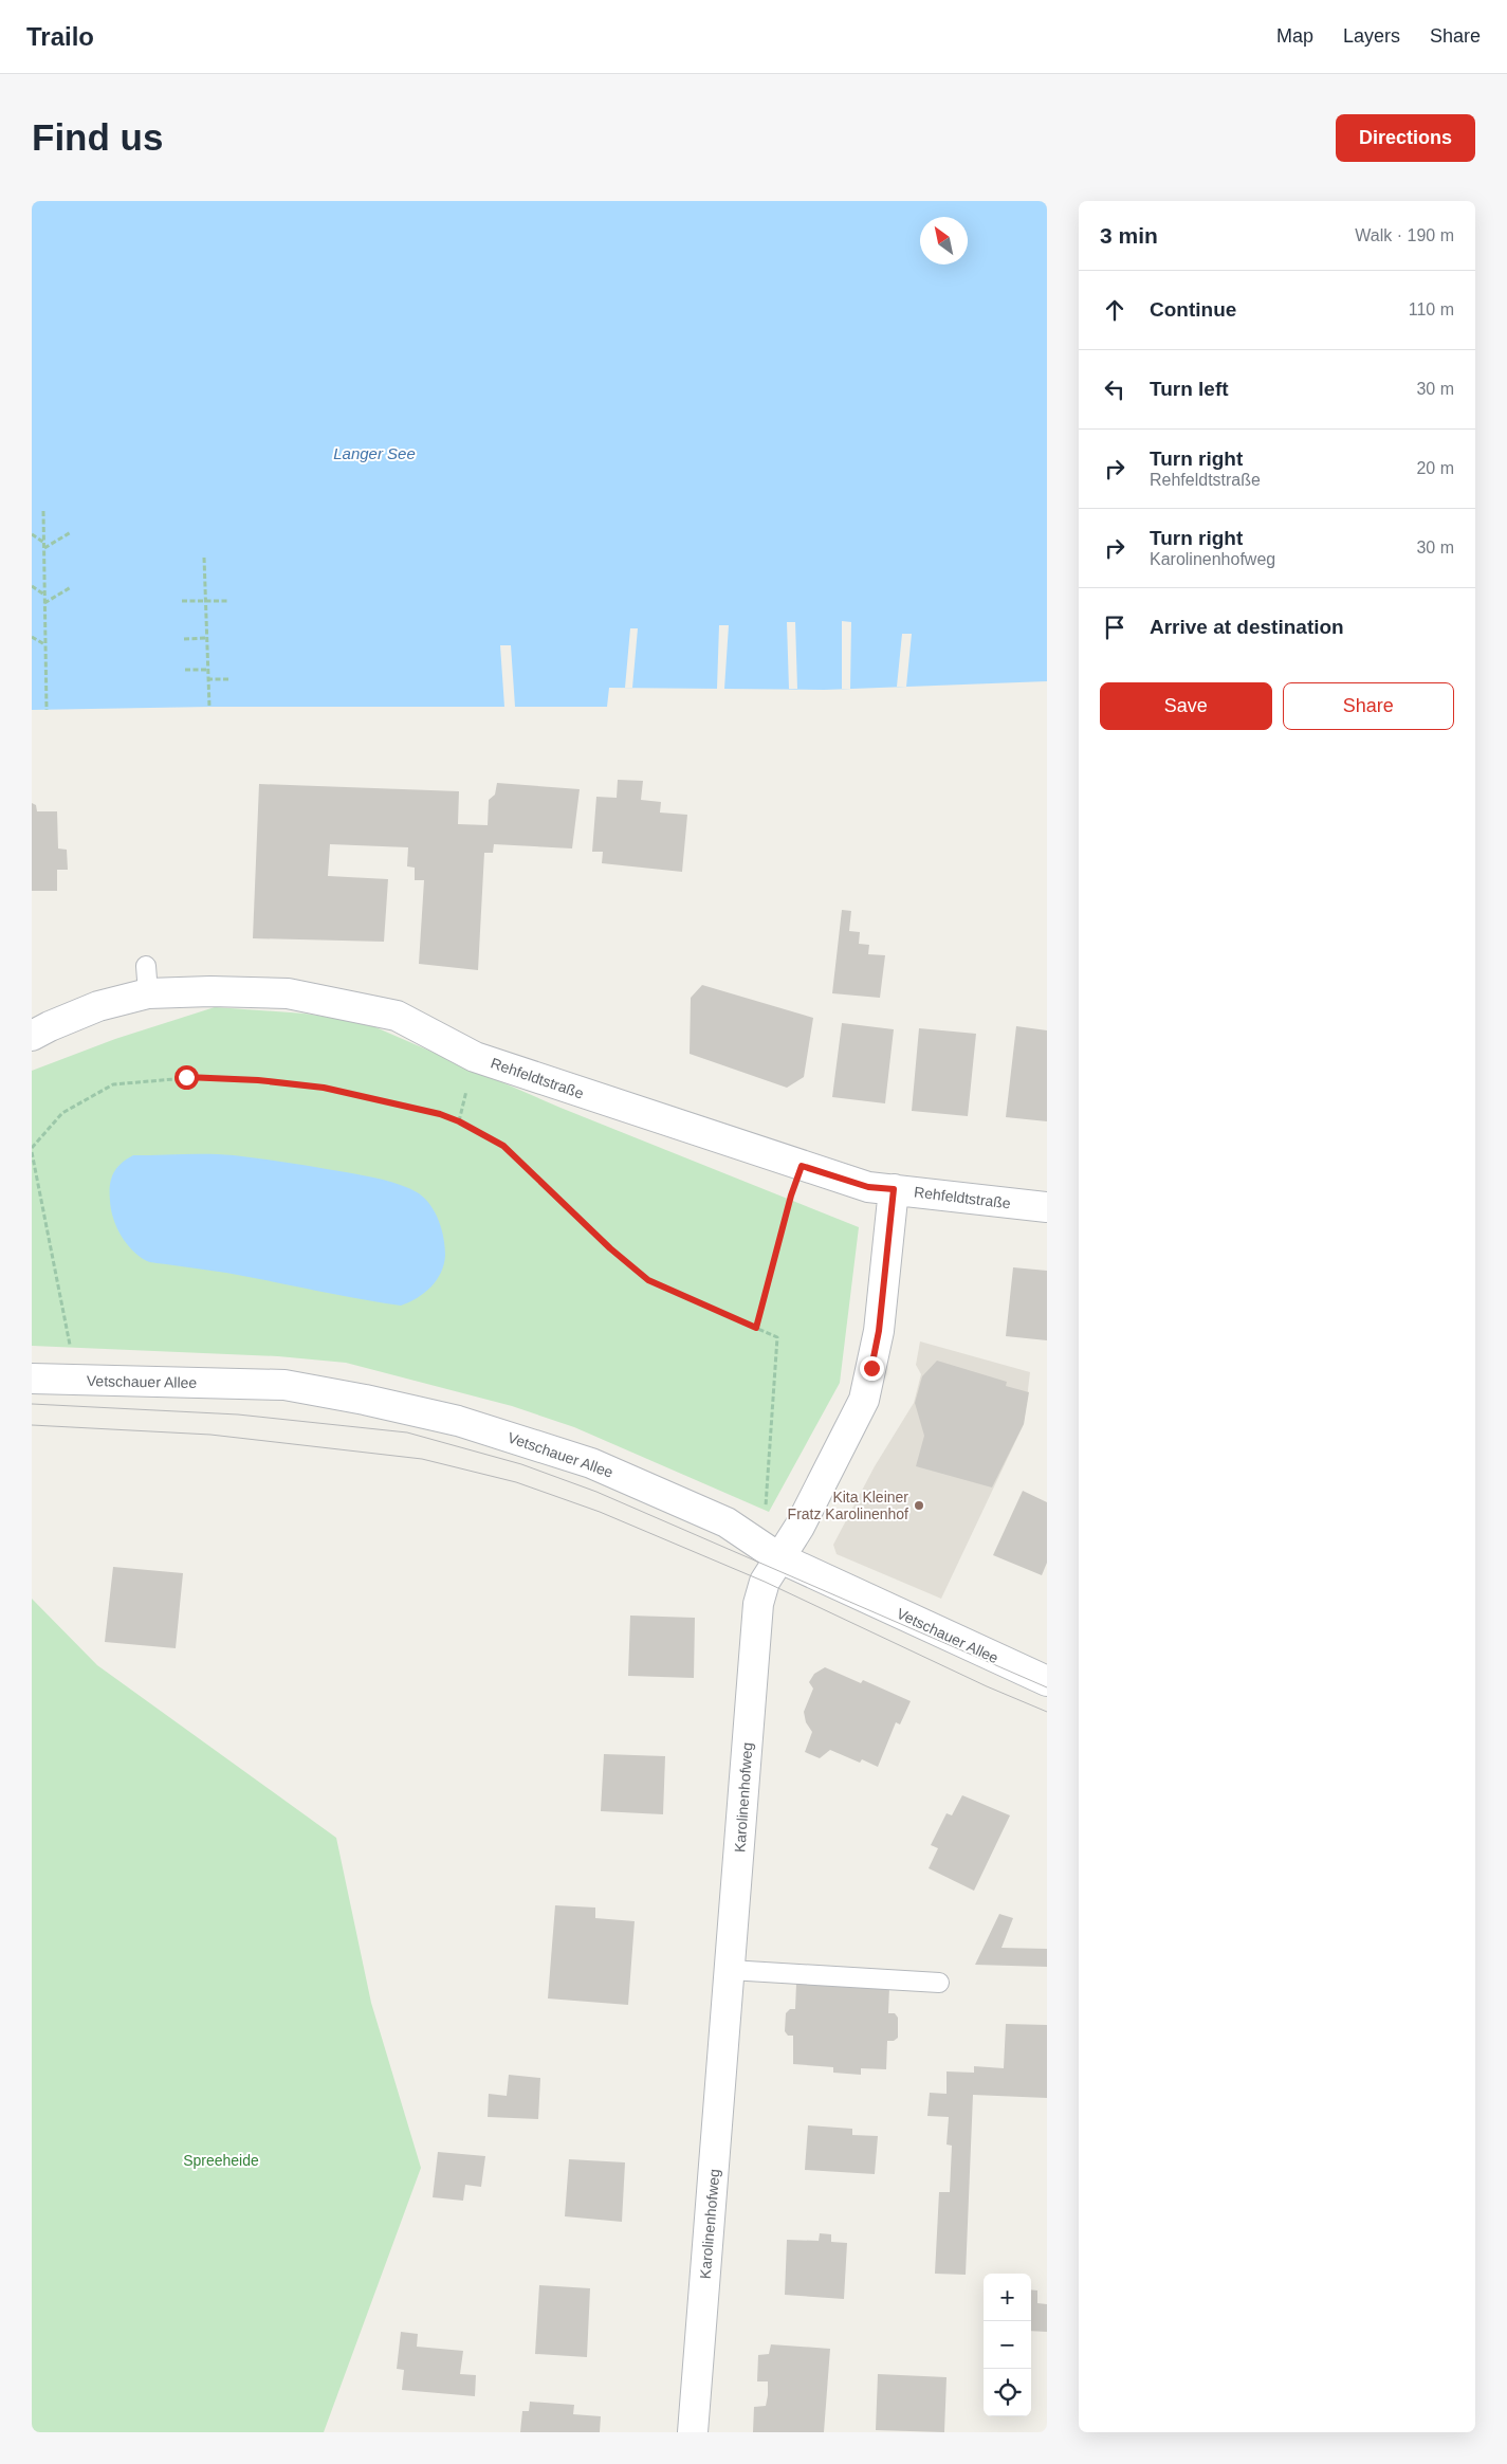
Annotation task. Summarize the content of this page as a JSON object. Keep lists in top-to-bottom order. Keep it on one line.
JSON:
{"streets":{"street":["Rehfeldtstraße","Vetschauer Allee","Karolinenhofweg"]},"crossings":[["Rehfeldtstraße","Karolinenhofweg"],["Vetschauer Allee","Karolinenhofweg"]],"water":["Langer See"],"parks":["Spreeheide"],"places":["Kita Kleiner Fratz Karolinenhof"],"north":"top left","page":{"header":"Trailo","nav":["Map","Layers","Share"],"buttons":["Directions",["Save","Share"]],"title":"Find us","heading":["3 min","Walk · 190 m"],"list":[["Continue","110 m"],["Turn left","30 m"],["Turn right","Rehfeldtstraße","20 m"],["Turn right","Karolinenhofweg","30 m"],"Arrive at destination"],"map_buttons":["+","−"]}}
